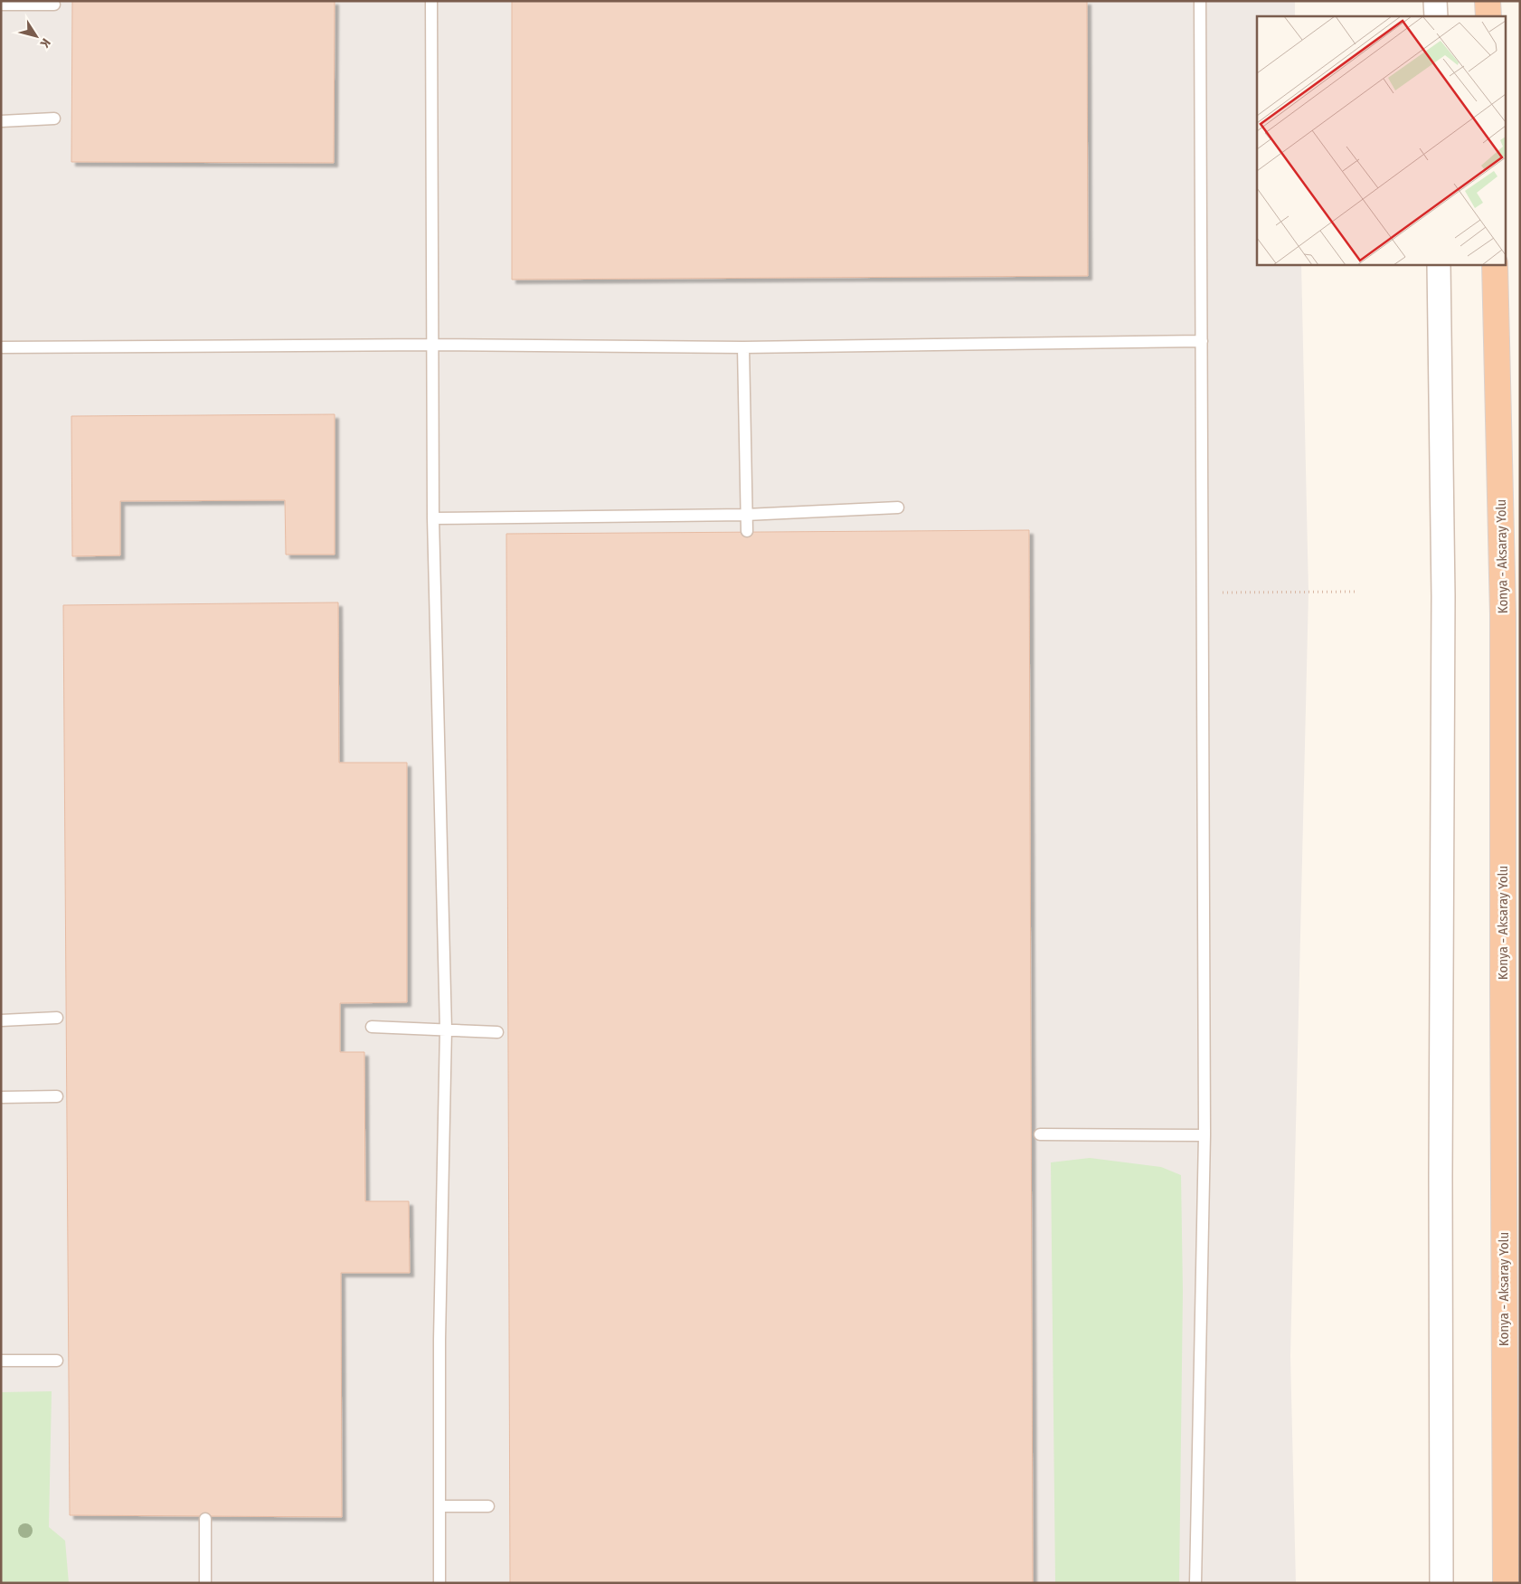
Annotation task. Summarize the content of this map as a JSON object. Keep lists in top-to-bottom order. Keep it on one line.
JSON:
{"streets":{"highway":["Konya - Aksaray Yolu"]},"north":"bottom right"}
